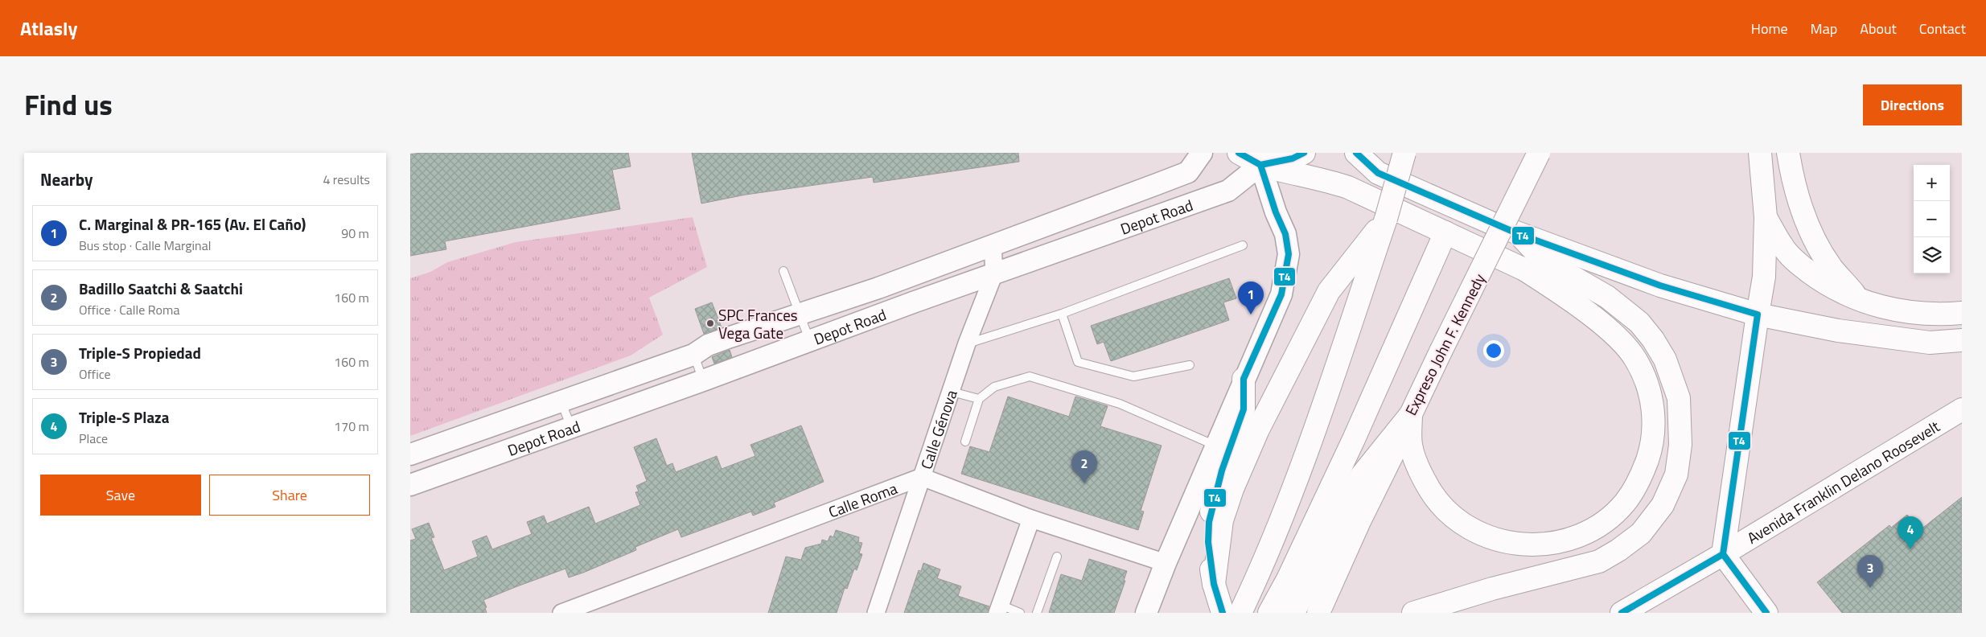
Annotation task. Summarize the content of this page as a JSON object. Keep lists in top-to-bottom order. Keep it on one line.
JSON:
{"streets":{"main road":["Expreso John F. Kennedy","Avenida Franklin Delano Roosevelt"],"street":["Depot Road","Calle Génova","Calle Roma"]},"crossings":[["Depot Road","Calle Génova"],["Calle Génova","Calle Roma"]],"places":["SPC Frances Vega Gate"],"lines":["transit line T4"],"page":{"header":"Atlasly","nav":["Home","Map","About","Contact"],"title":"Find us","buttons":["Directions",["Save","Share"]],"heading":["Nearby","4 results"],"map_buttons":["+","−"],"list":[{"mark":"1","name":"C. Marginal & PR-165 (Av. El Caño)","note":"Bus stop · Calle Marginal","value":"90 m"},{"mark":"2","name":"Badillo Saatchi & Saatchi","note":"Office · Calle Roma","value":"160 m"},{"mark":"3","name":"Triple-S Propiedad","note":"Office","value":"160 m"},{"mark":"4","name":"Triple-S Plaza","note":"Place","value":"170 m"}],"pins":["1","2","4","3"]}}
